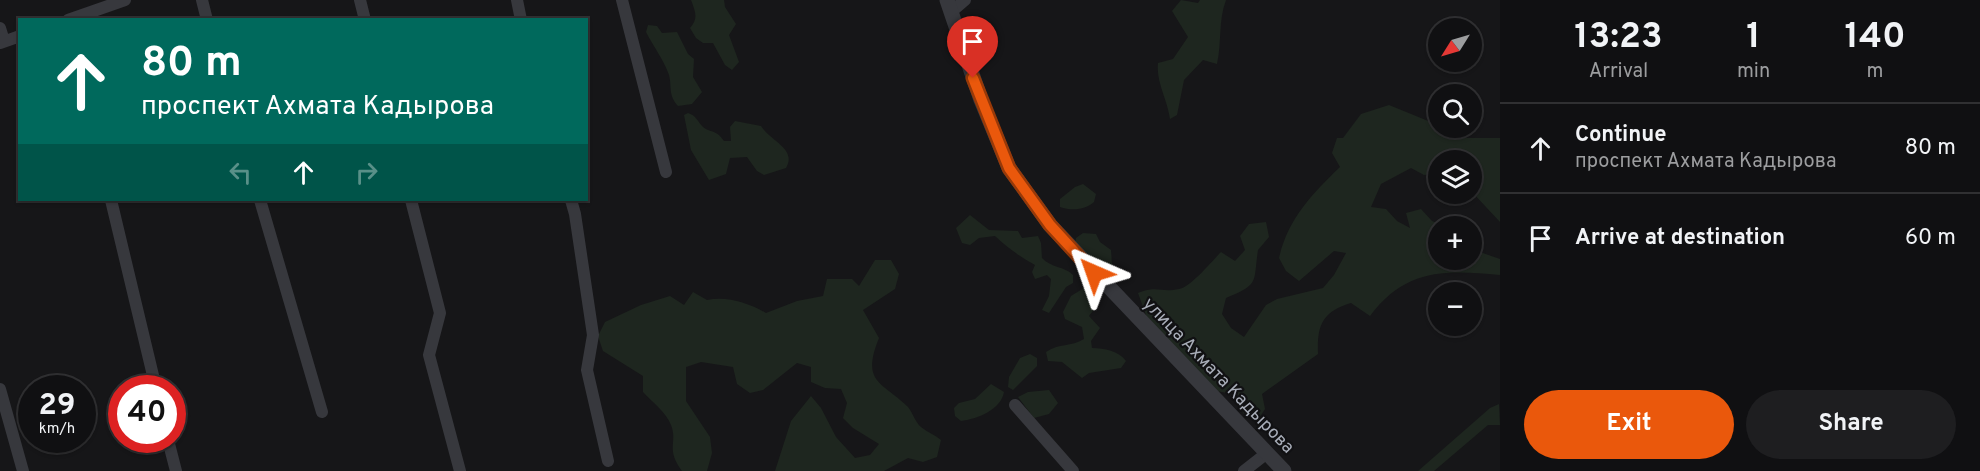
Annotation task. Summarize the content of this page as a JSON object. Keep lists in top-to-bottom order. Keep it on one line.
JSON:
{"streets":{"street":["улица Ахмата Кадырова"]},"north":"bottom left","page":{"eta":["13:23","Arrival","1","min","140","m"],"map_buttons":["+","−"],"turn":["80 m","проспект Ахмата Кадырова"],"list":[{"name":"Continue","note":"проспект Ахмата Кадырова","value":"80 m"},{"name":"Arrive at destination","value":"60 m"}],"speed":"29 km/h","limit":"40","buttons":["Exit","Share"]}}
